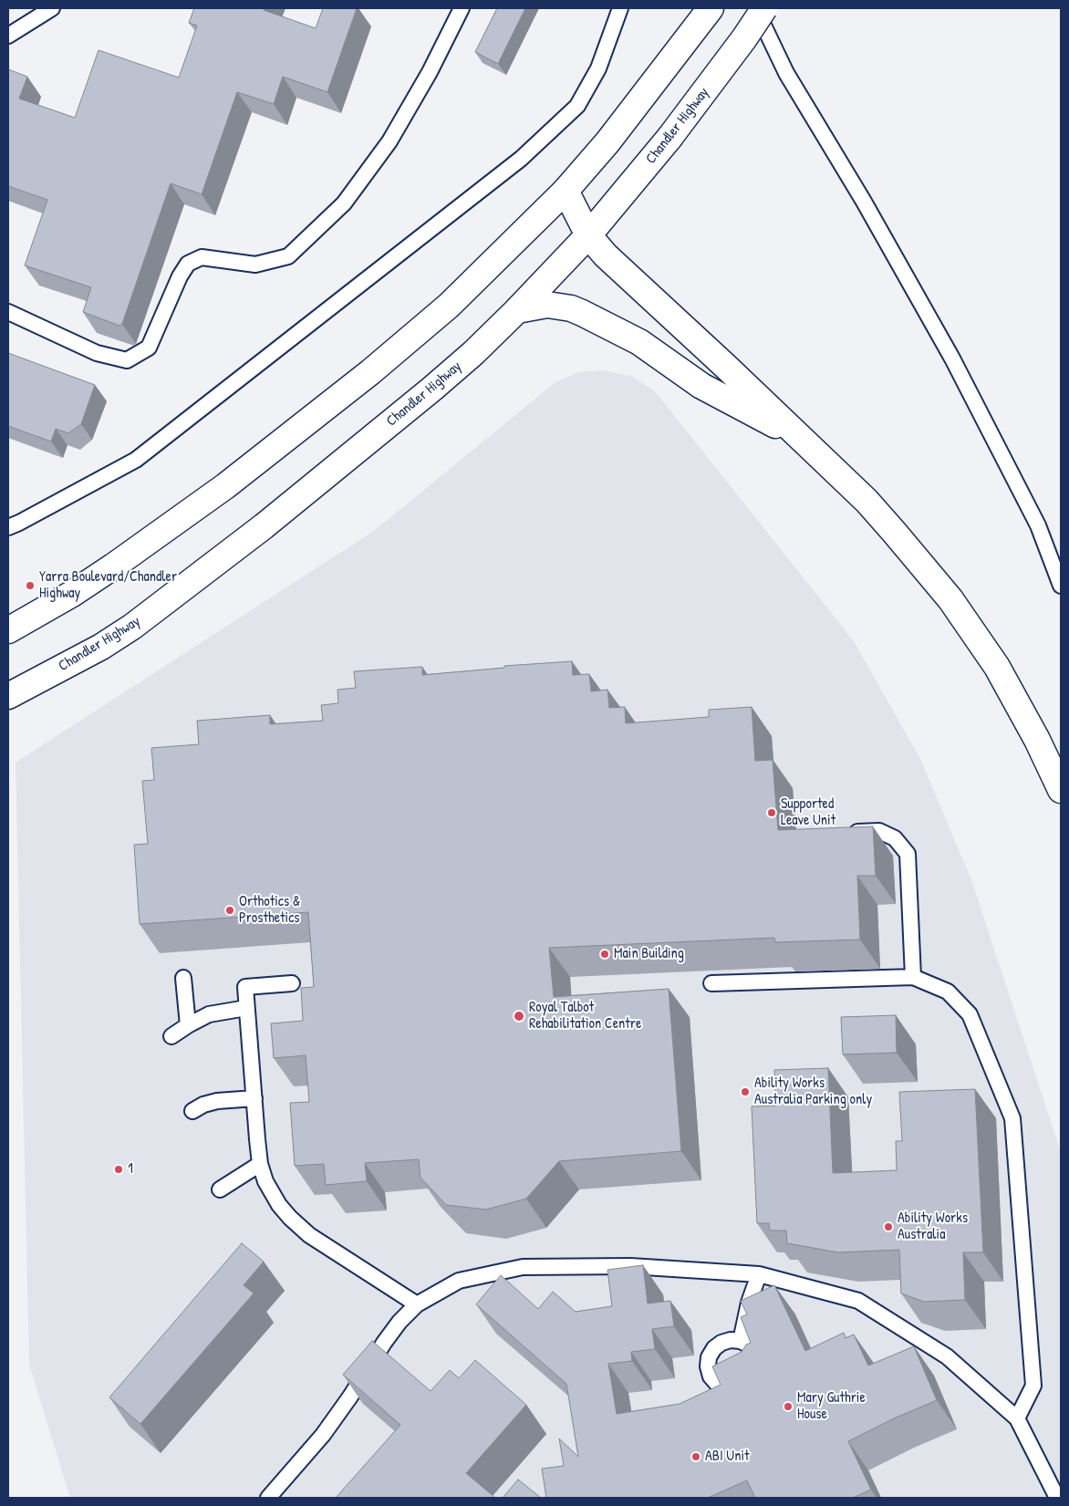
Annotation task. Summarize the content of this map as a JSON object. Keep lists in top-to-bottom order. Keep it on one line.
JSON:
{"streets":{"main road":["Chandler Highway"]},"places":["Yarra Boulevard/Chandler Highway","Supported Leave Unit","Orthotics & Prosthetics","Main Building","Royal Talbot Rehabilitation Centre","Ability Works Australia Parking only","1","Ability Works Australia","Mary Guthrie House","ABI Unit"]}
